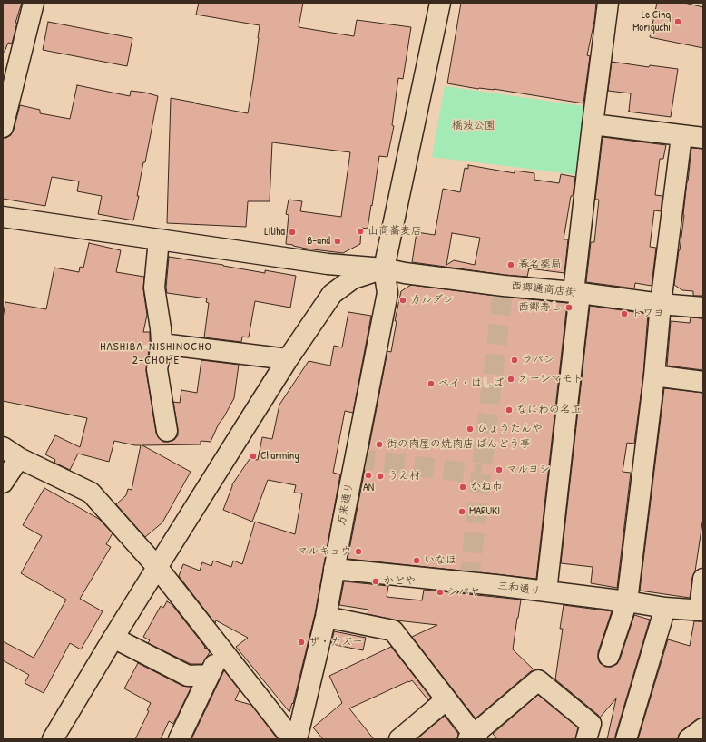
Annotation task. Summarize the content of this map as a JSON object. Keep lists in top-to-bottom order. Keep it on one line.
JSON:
{"streets":{"street":["西郷通商店街","万来通り","三和通り"]},"crossings":[["西郷通商店街","万来通り"],["万来通り","三和通り"]],"districts":["HASHIBA-NISHINOCHO 2-CHOME"],"parks":["橋波公園"],"places":["Le Cinq Moriguchi","山商蕎麦店","Liliha","B-and","春名薬局","カルダン","西郷寿し","トワヨ","ラパン","オーシマモト","ベイ・はしば","なにわの名工","ひょうたんや","街の肉屋の焼肉店 ばんどう亭","Charming","マルヨシ","AN","うえ村","かね市","MARUKI","マルキョウ","いなほ","かどや","シバヤ","ザ・カズー"]}
